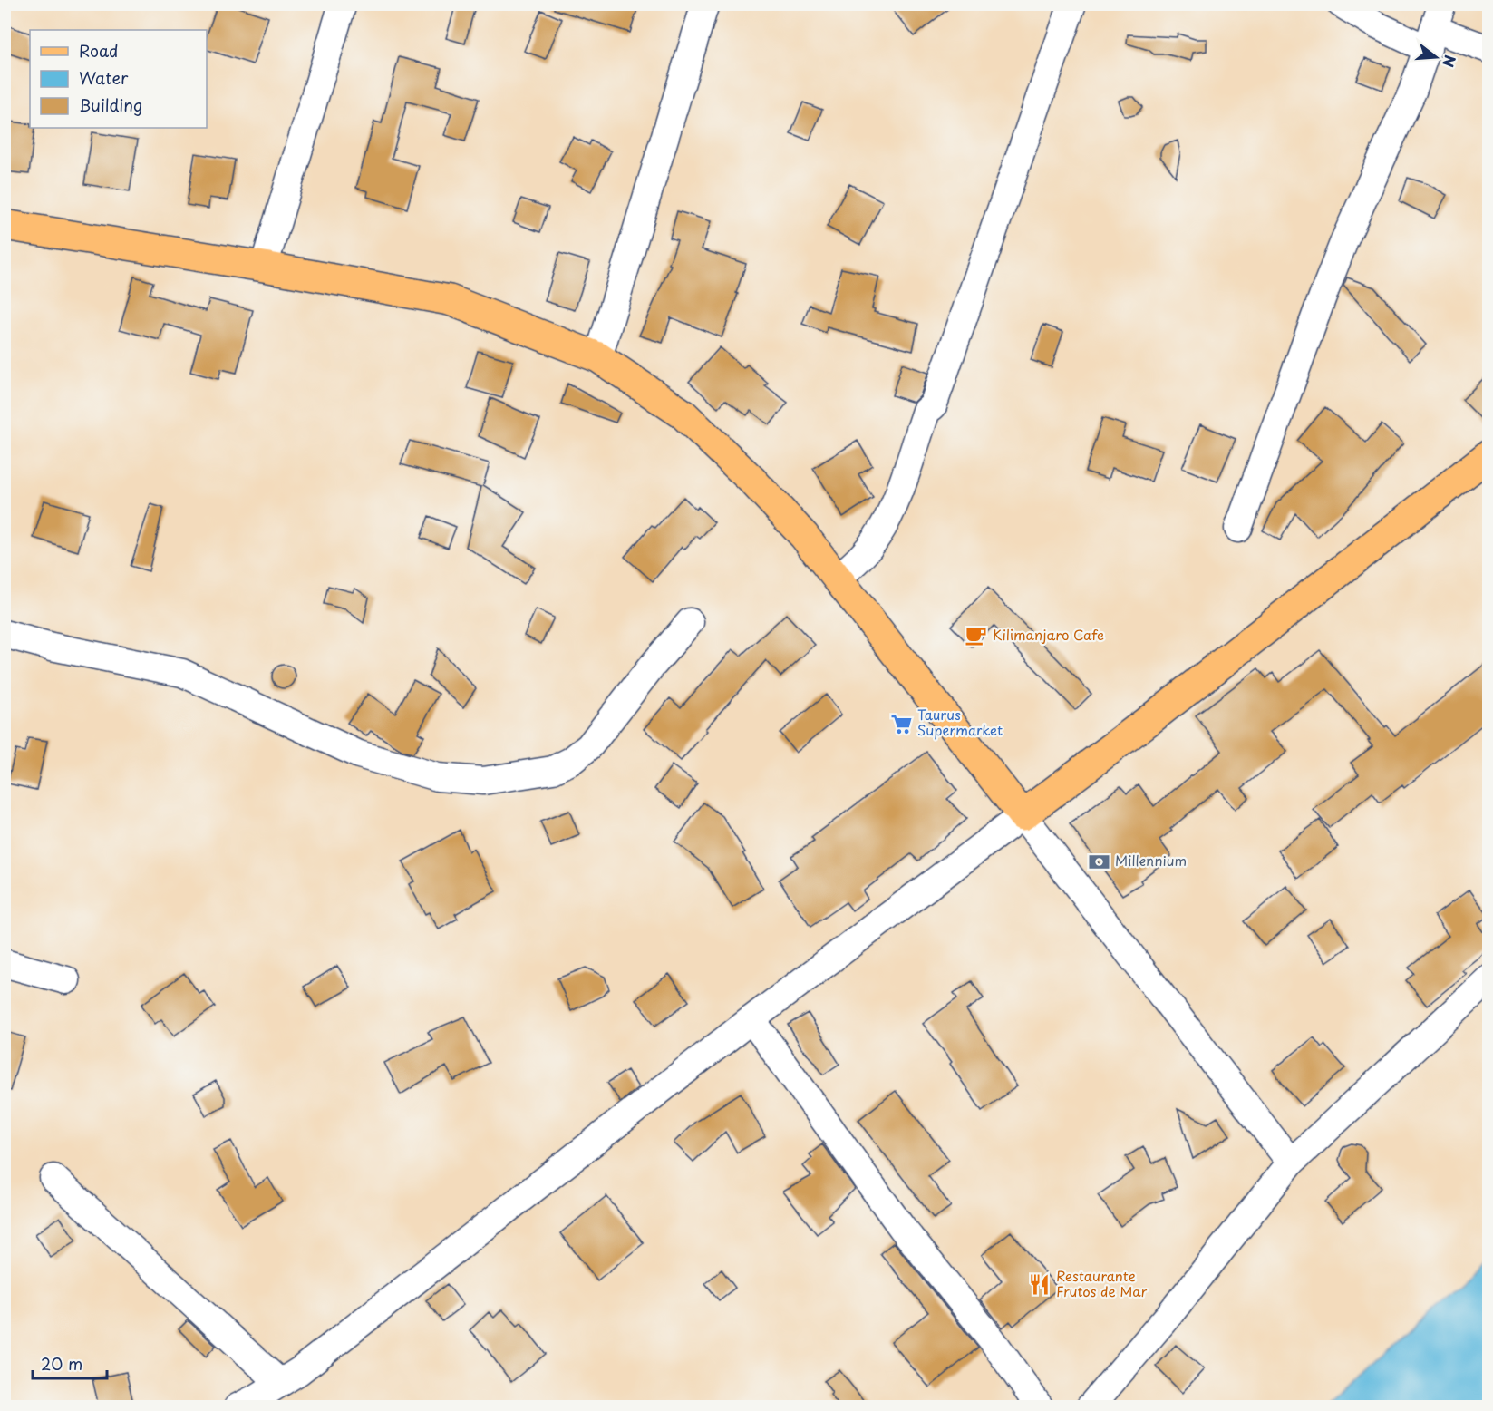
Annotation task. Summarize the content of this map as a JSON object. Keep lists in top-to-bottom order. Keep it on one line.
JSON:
{"places":{"cafe":["Kilimanjaro Cafe"],"supermarket":["Taurus Supermarket"],"bank":["Millennium"],"restaurant":["Restaurante Frutos de Mar"]},"legend":["Road","Water","Building"],"scale_bar":"20 m","north":"right"}
